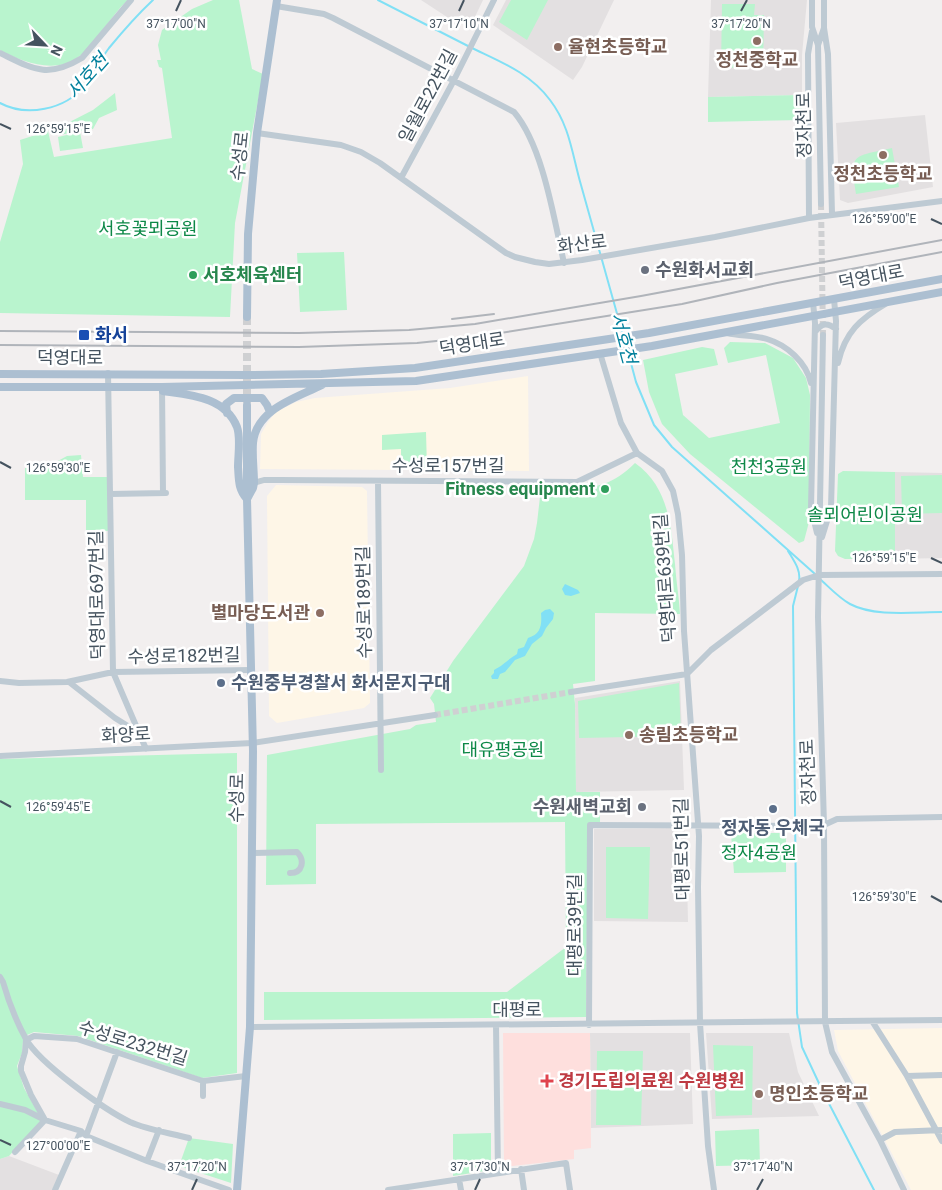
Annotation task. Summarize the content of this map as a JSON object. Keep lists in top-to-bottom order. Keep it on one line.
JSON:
{"streets":{"main road":["수성로","덕영대로"],"street":["일월로22번길","정자천로","화산로","수성로157번길","덕영대로639번길","덕영대로697번길","수성로189번길","수성로182번길","화양로","대평로51번길","대평로39번길","대평로","수성로232번길"]},"crossings":[["일월로22번길","화산로"],["정자천로","대평로"],["수성로","화산로"],["수성로","수성로182번길"],["수성로","화양로"],["수성로","대평로"],["수성로","수성로232번길"],["덕영대로","덕영대로639번길"],["덕영대로","덕영대로697번길"],["수성로157번길","덕영대로639번길"],["수성로157번길","수성로189번길"],["덕영대로639번길","대평로51번길"],["덕영대로697번길","수성로182번길"],["덕영대로697번길","화양로"],["대평로51번길","대평로39번길"],["대평로51번길","대평로"],["대평로39번길","대평로"]],"water":["서호천"],"parks":["서호꽃뫼공원","천천3공원","솔뫼어린이공원","대유평공원","정자4공원"],"places":{"other":["정천중학교","율현초등학교","정천초등학교","수원화서교회","서호체육센터","Fitness equipment","별마당도서관","수원중부경찰서 화서문지구대","송림초등학교","수원새벽교회","정자동 우체국","명인초등학교"],"transit":["화서"],"health":["경기도립의료원 수원병원"]},"north":"bottom right","coordinates":["37°17'00\"N","37°17'10\"N","37°17'20\"N","126°59'15\"E","126°59'00\"E","126°59'30\"E","126°59'45\"E","127°00'00\"E","37°17'30\"N","37°17'40\"N"]}
